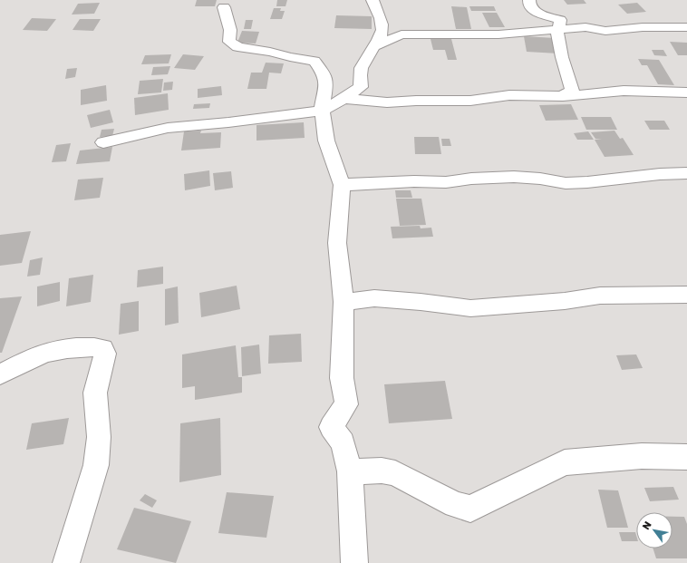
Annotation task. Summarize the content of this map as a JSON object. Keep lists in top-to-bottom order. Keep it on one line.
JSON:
{"north":"top left"}
